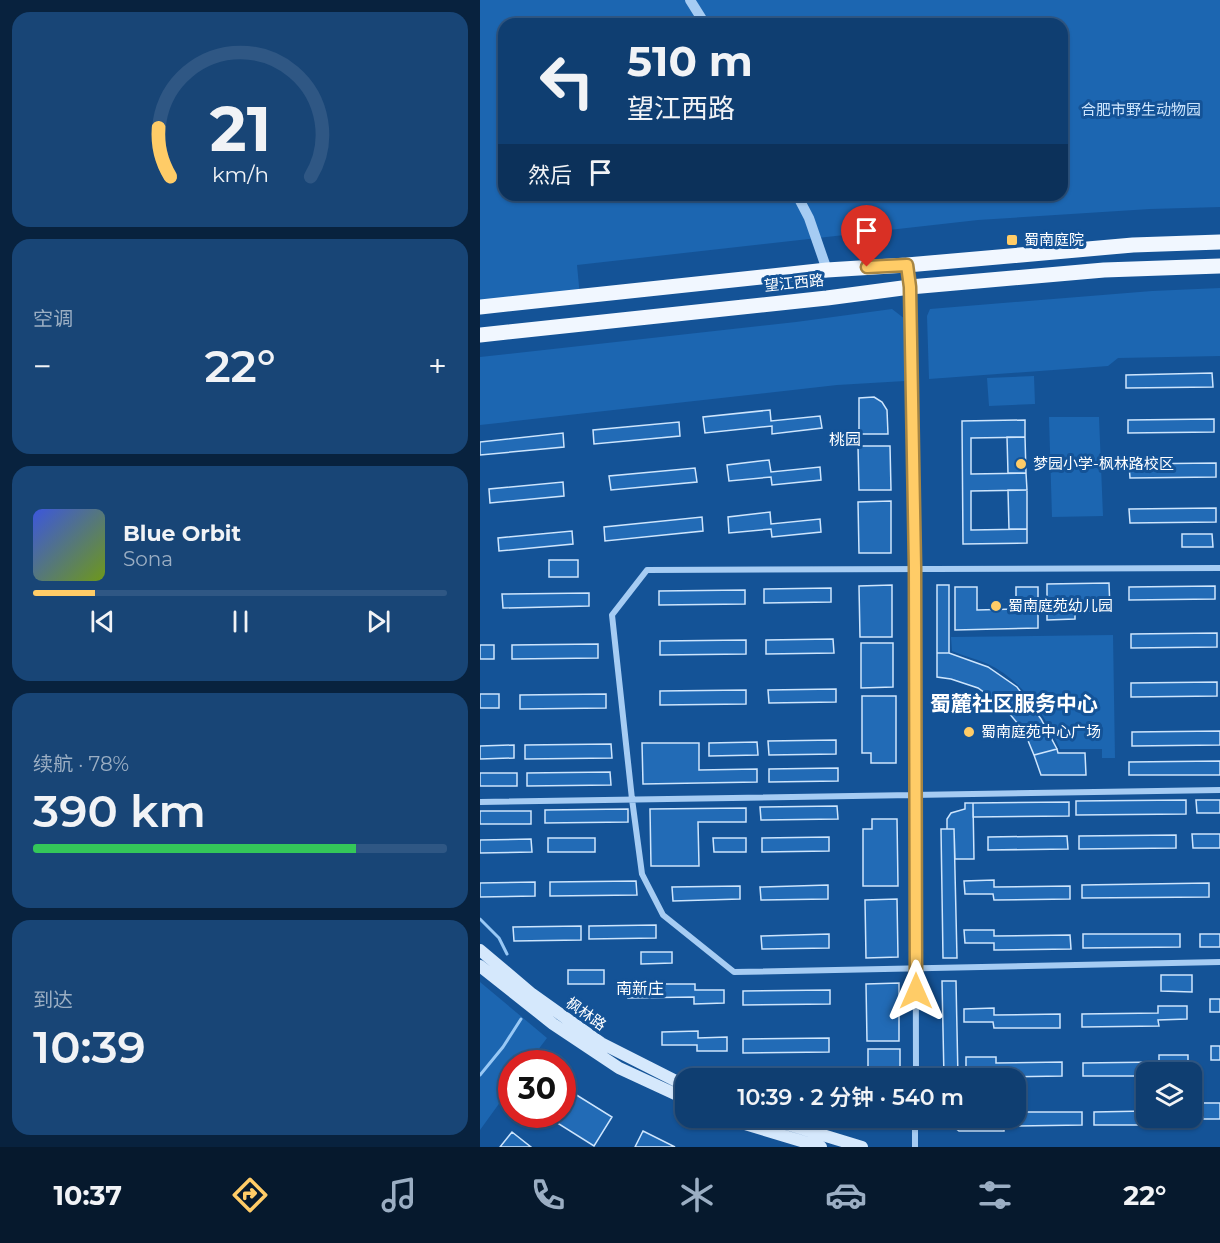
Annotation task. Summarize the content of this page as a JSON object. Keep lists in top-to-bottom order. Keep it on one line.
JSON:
{"streets":{"main road":["望江西路","枫林路"]},"districts":["桃园","蜀麓社区服务中心","南新庄"],"parks":["合肥市野生动物园"],"places":{"transit":["蜀南庭院"],"other":["梦园小学-枫林路校区","蜀南庭苑幼儿园","蜀南庭苑中心广场"]},"page":{"turn":["510 m","望江西路"],"then":"然后","tile":["空调",["续航 · 78%","390 km"],["到达","10:39"]],"heat":["−","22°","+"],"song":["Blue Orbit","Sona"],"limit":"30","trip":"10:39 · 2 分钟 · 540 m","tabs":["10:37","22°"],"gauge":["21","km/h"]}}
